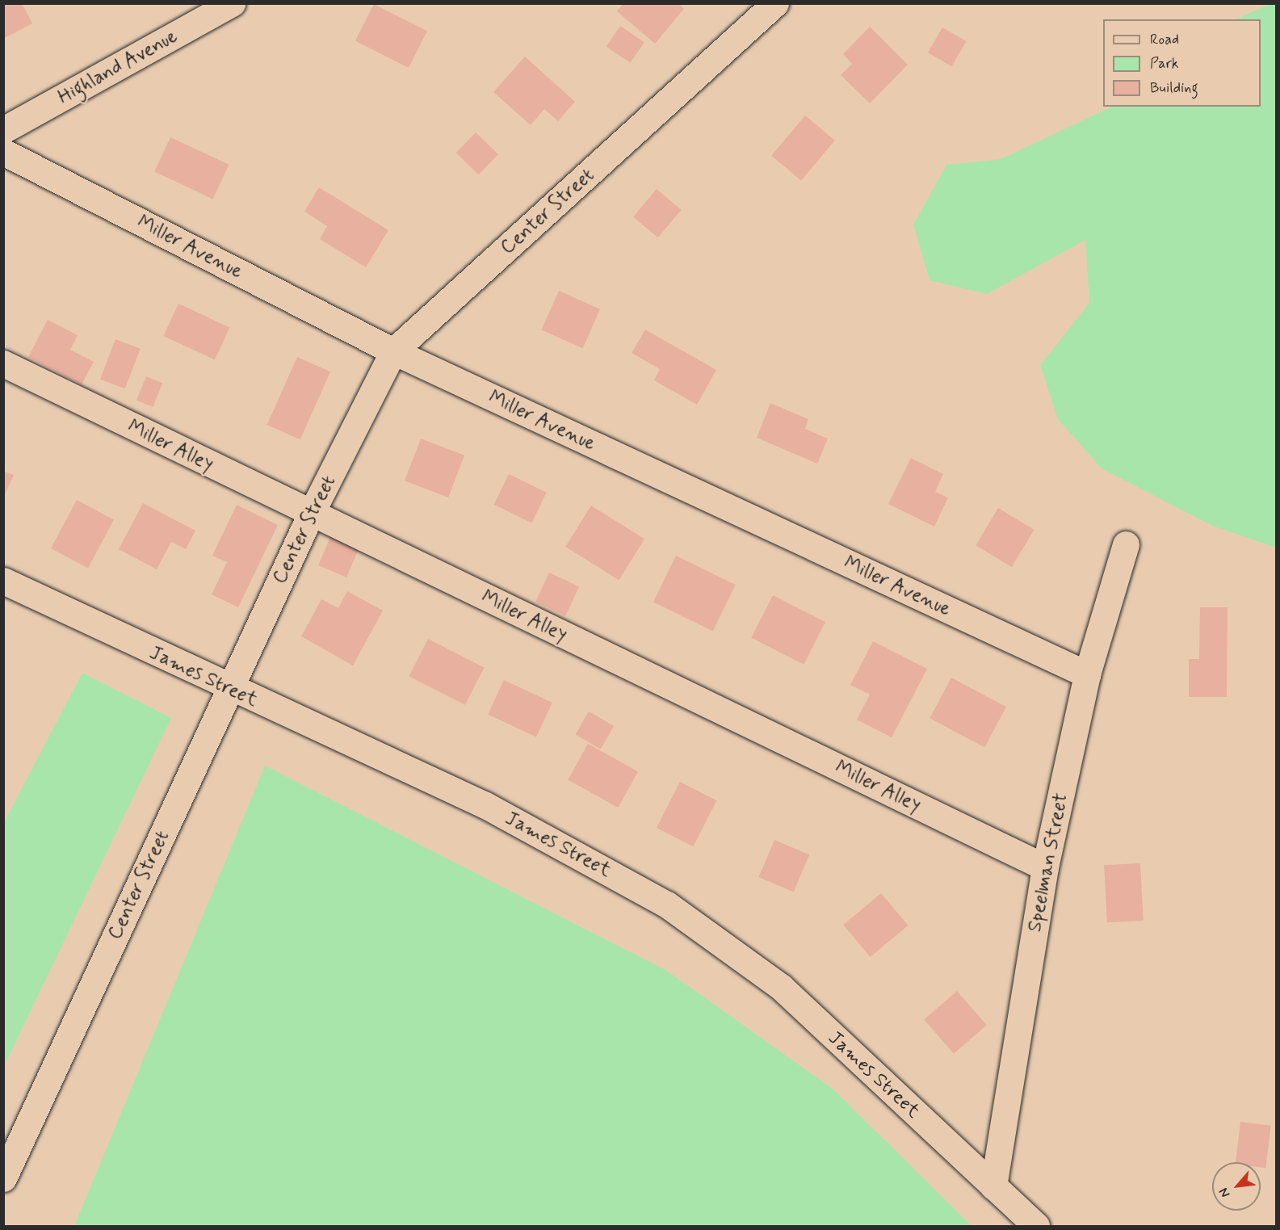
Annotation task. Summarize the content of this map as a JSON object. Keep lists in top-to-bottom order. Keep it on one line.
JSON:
{"streets":{"street":["Highland Avenue","Center Street","Miller Avenue","Miller Alley","James Street","Speelman Street"]},"crossings":[["Center Street","Miller Avenue"],["Center Street","Miller Alley"],["Center Street","James Street"],["Miller Avenue","Speelman Street"],["Miller Alley","Speelman Street"],["James Street","Speelman Street"]],"legend":["Road","Park","Building"],"north":"bottom left"}
